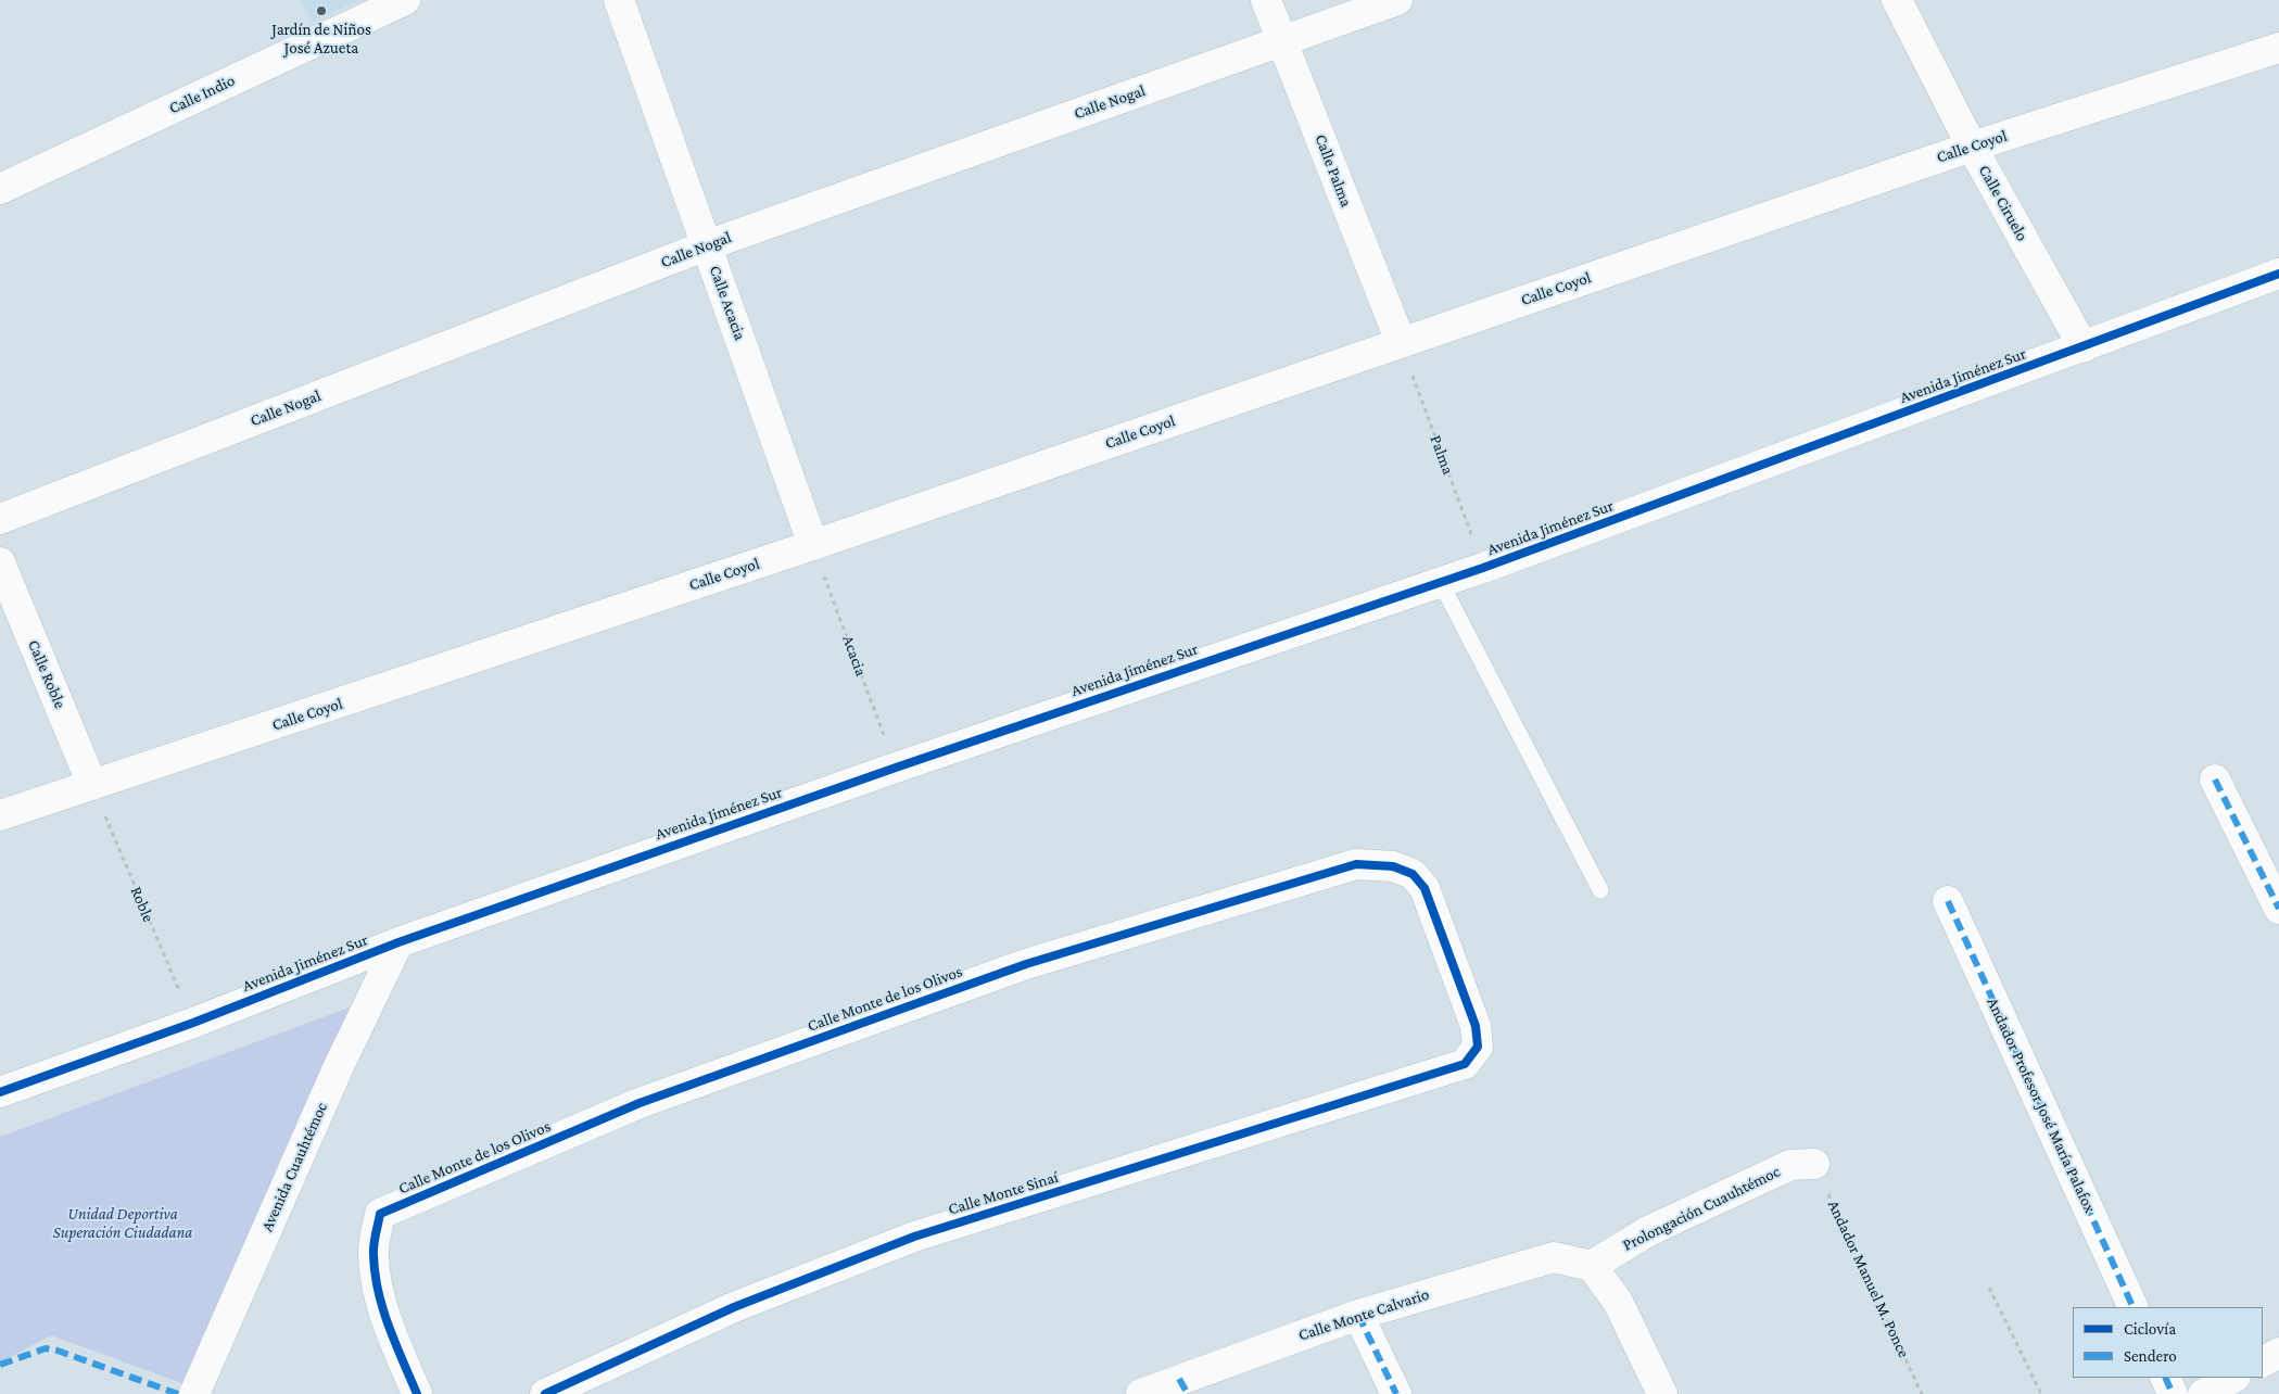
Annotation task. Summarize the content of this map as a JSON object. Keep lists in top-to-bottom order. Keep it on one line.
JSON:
{"streets":{"street":["Calle Indio","Calle Nogal","Calle Coyol","Calle Palma","Calle Ciruelo","Calle Acacia","Avenida Jiménez Sur","Calle Roble","Calle Monte de los Olivos","Andador Profesor José María Palafox","Avenida Cuauhtémoc","Calle Monte Sinaí","Prolongación Cuauhtémoc","Calle Monte Calvario"],"path":["Palma","Acacia","Roble","Andador Manuel M. Ponce"]},"crossings":[["Calle Nogal","Calle Palma"],["Calle Nogal","Calle Acacia"],["Calle Coyol","Calle Palma"],["Calle Coyol","Calle Ciruelo"],["Calle Coyol","Calle Acacia"],["Calle Coyol","Palma"],["Calle Coyol","Acacia"],["Calle Coyol","Calle Roble"],["Calle Coyol","Roble"],["Calle Palma","Palma"],["Calle Ciruelo","Avenida Jiménez Sur"],["Calle Acacia","Acacia"],["Avenida Jiménez Sur","Palma"],["Avenida Jiménez Sur","Acacia"],["Avenida Jiménez Sur","Roble"],["Avenida Jiménez Sur","Avenida Cuauhtémoc"],["Calle Roble","Roble"],["Calle Monte de los Olivos","Calle Monte Sinaí"],["Prolongación Cuauhtémoc","Andador Manuel M. Ponce"],["Prolongación Cuauhtémoc","Calle Monte Calvario"]],"parks":["Unidad Deportiva Superación Ciudadana"],"places":["Jardín de Niños José Azueta"],"legend":["Ciclovía","Sendero"]}
